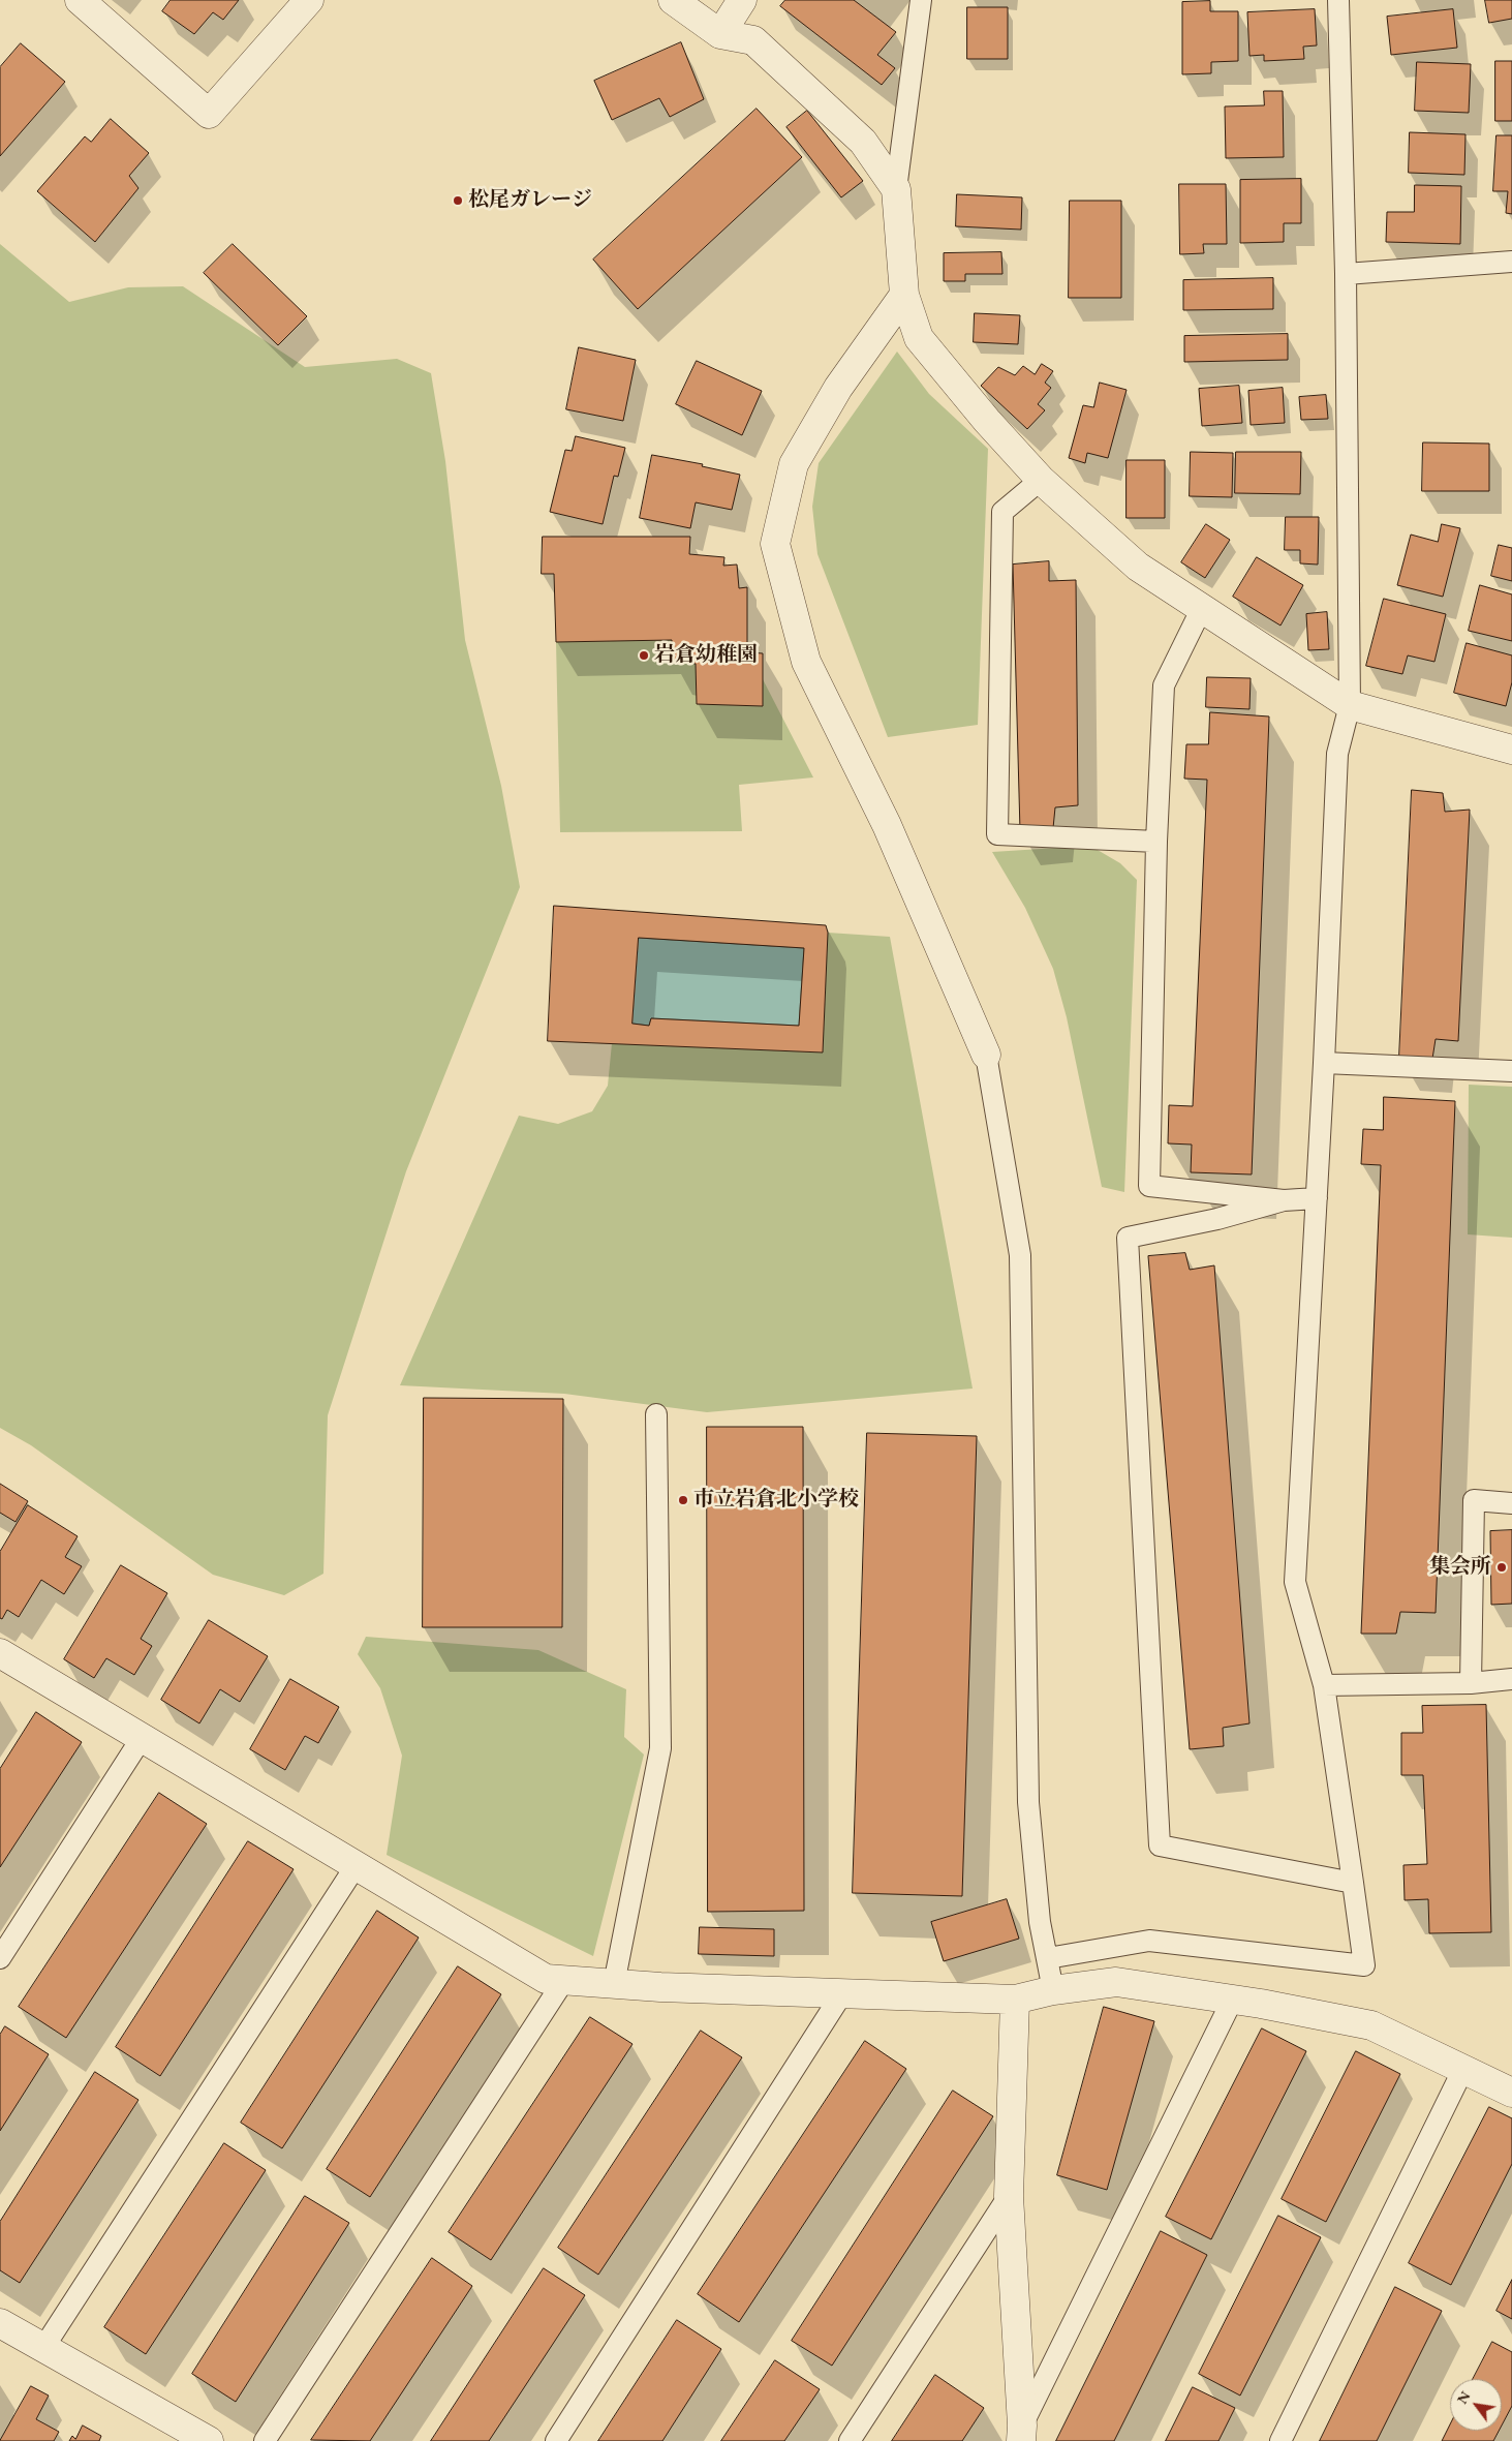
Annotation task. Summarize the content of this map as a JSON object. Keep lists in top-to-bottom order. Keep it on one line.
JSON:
{"places":["松尾ガレージ","岩倉幼稚園","市立岩倉北小学校","集会所"],"north":"top left"}
